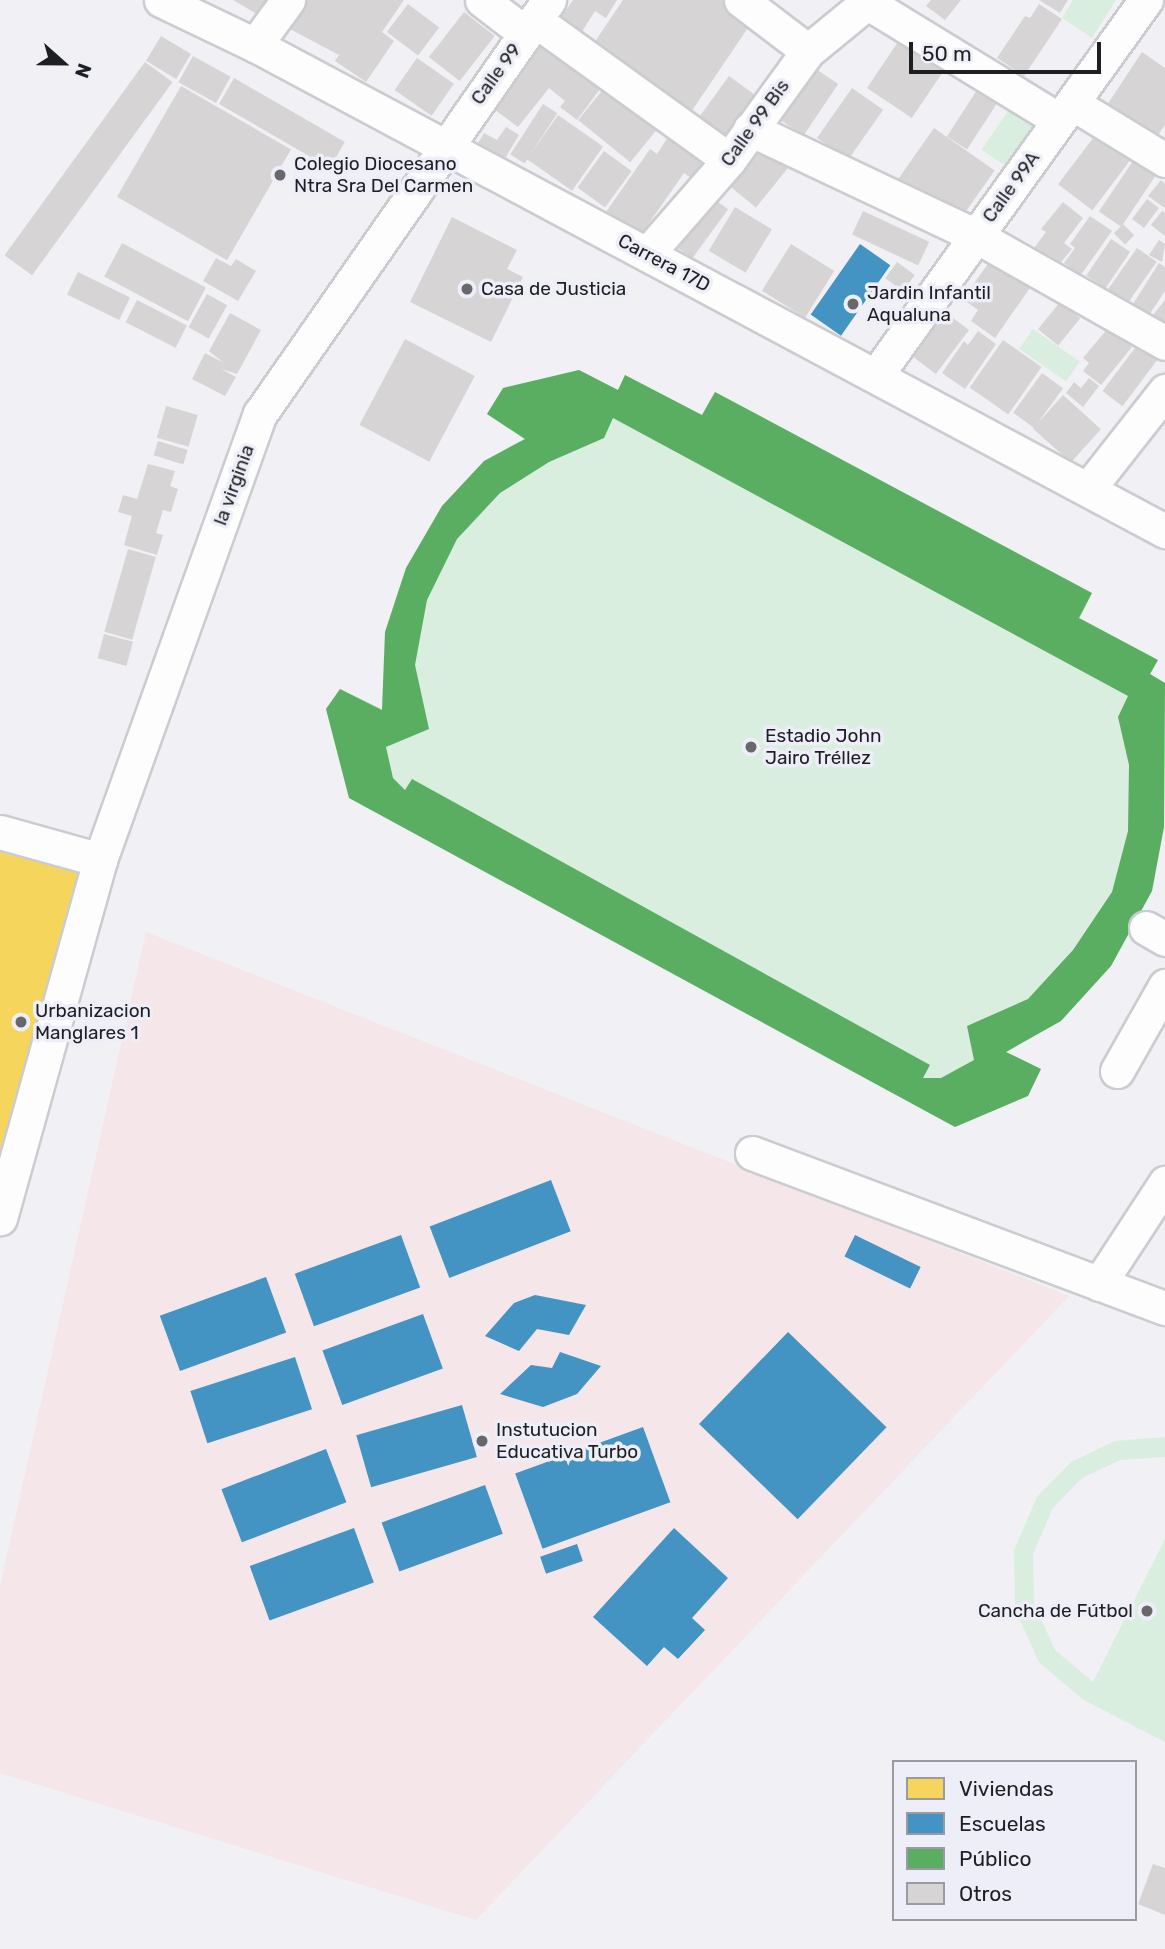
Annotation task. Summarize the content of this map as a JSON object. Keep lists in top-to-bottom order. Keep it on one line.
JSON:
{"streets":{"street":["Calle 99","Calle 99 Bis","Calle 99A","Carrera 17D","la virginia"]},"crossings":[["Calle 99","Carrera 17D"],["Calle 99","la virginia"],["Calle 99 Bis","Carrera 17D"],["Calle 99A","Carrera 17D"],["Carrera 17D","la virginia"]],"places":["Colegio Diocesano Ntra Sra Del Carmen","Casa de Justicia","Jardin Infantil Aqualuna","Estadio John Jairo Tréllez","Urbanizacion Manglares 1","Instutucion Educativa Turbo","Cancha de Fútbol"],"legend":["Viviendas","Escuelas","Público","Otros"],"scale_bar":"50 m","north":"right"}
